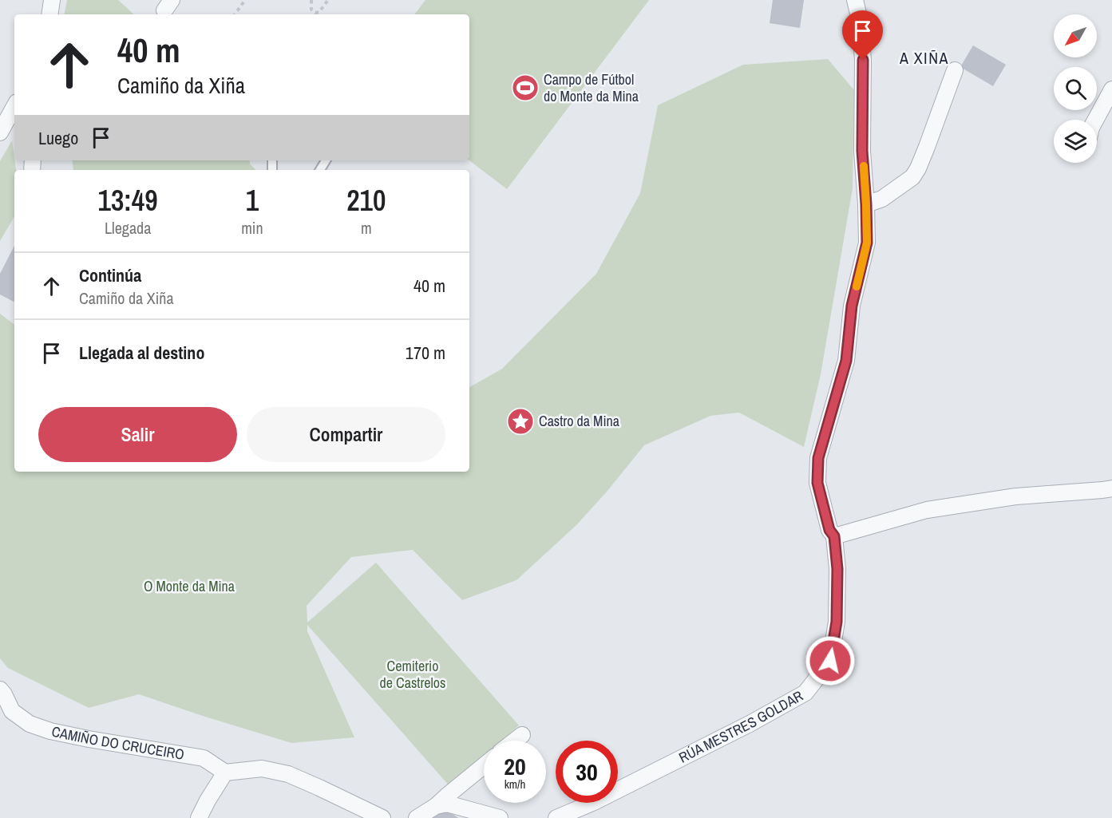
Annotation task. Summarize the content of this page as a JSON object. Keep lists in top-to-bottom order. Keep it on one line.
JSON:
{"streets":{"street":["RÚA MESTRES GOLDAR","CAMIÑO DO CRUCEIRO"]},"districts":["A XIÑA"],"parks":["O Monte da Mina","Cemiterio de Castrelos"],"places":{"sports":["Campo de Fútbol do Monte da Mina"],"place":["Castro da Mina"]},"north":"bottom left","page":{"turn":["40 m","Camiño da Xiña"],"then":"Luego","eta":["13:49","Llegada","1","min","210","m"],"list":[{"name":"Continúa","note":"Camiño da Xiña","value":"40 m"},{"name":"Llegada al destino","value":"170 m"}],"buttons":["Salir","Compartir"],"speed":"20 km/h","limit":"30"}}
